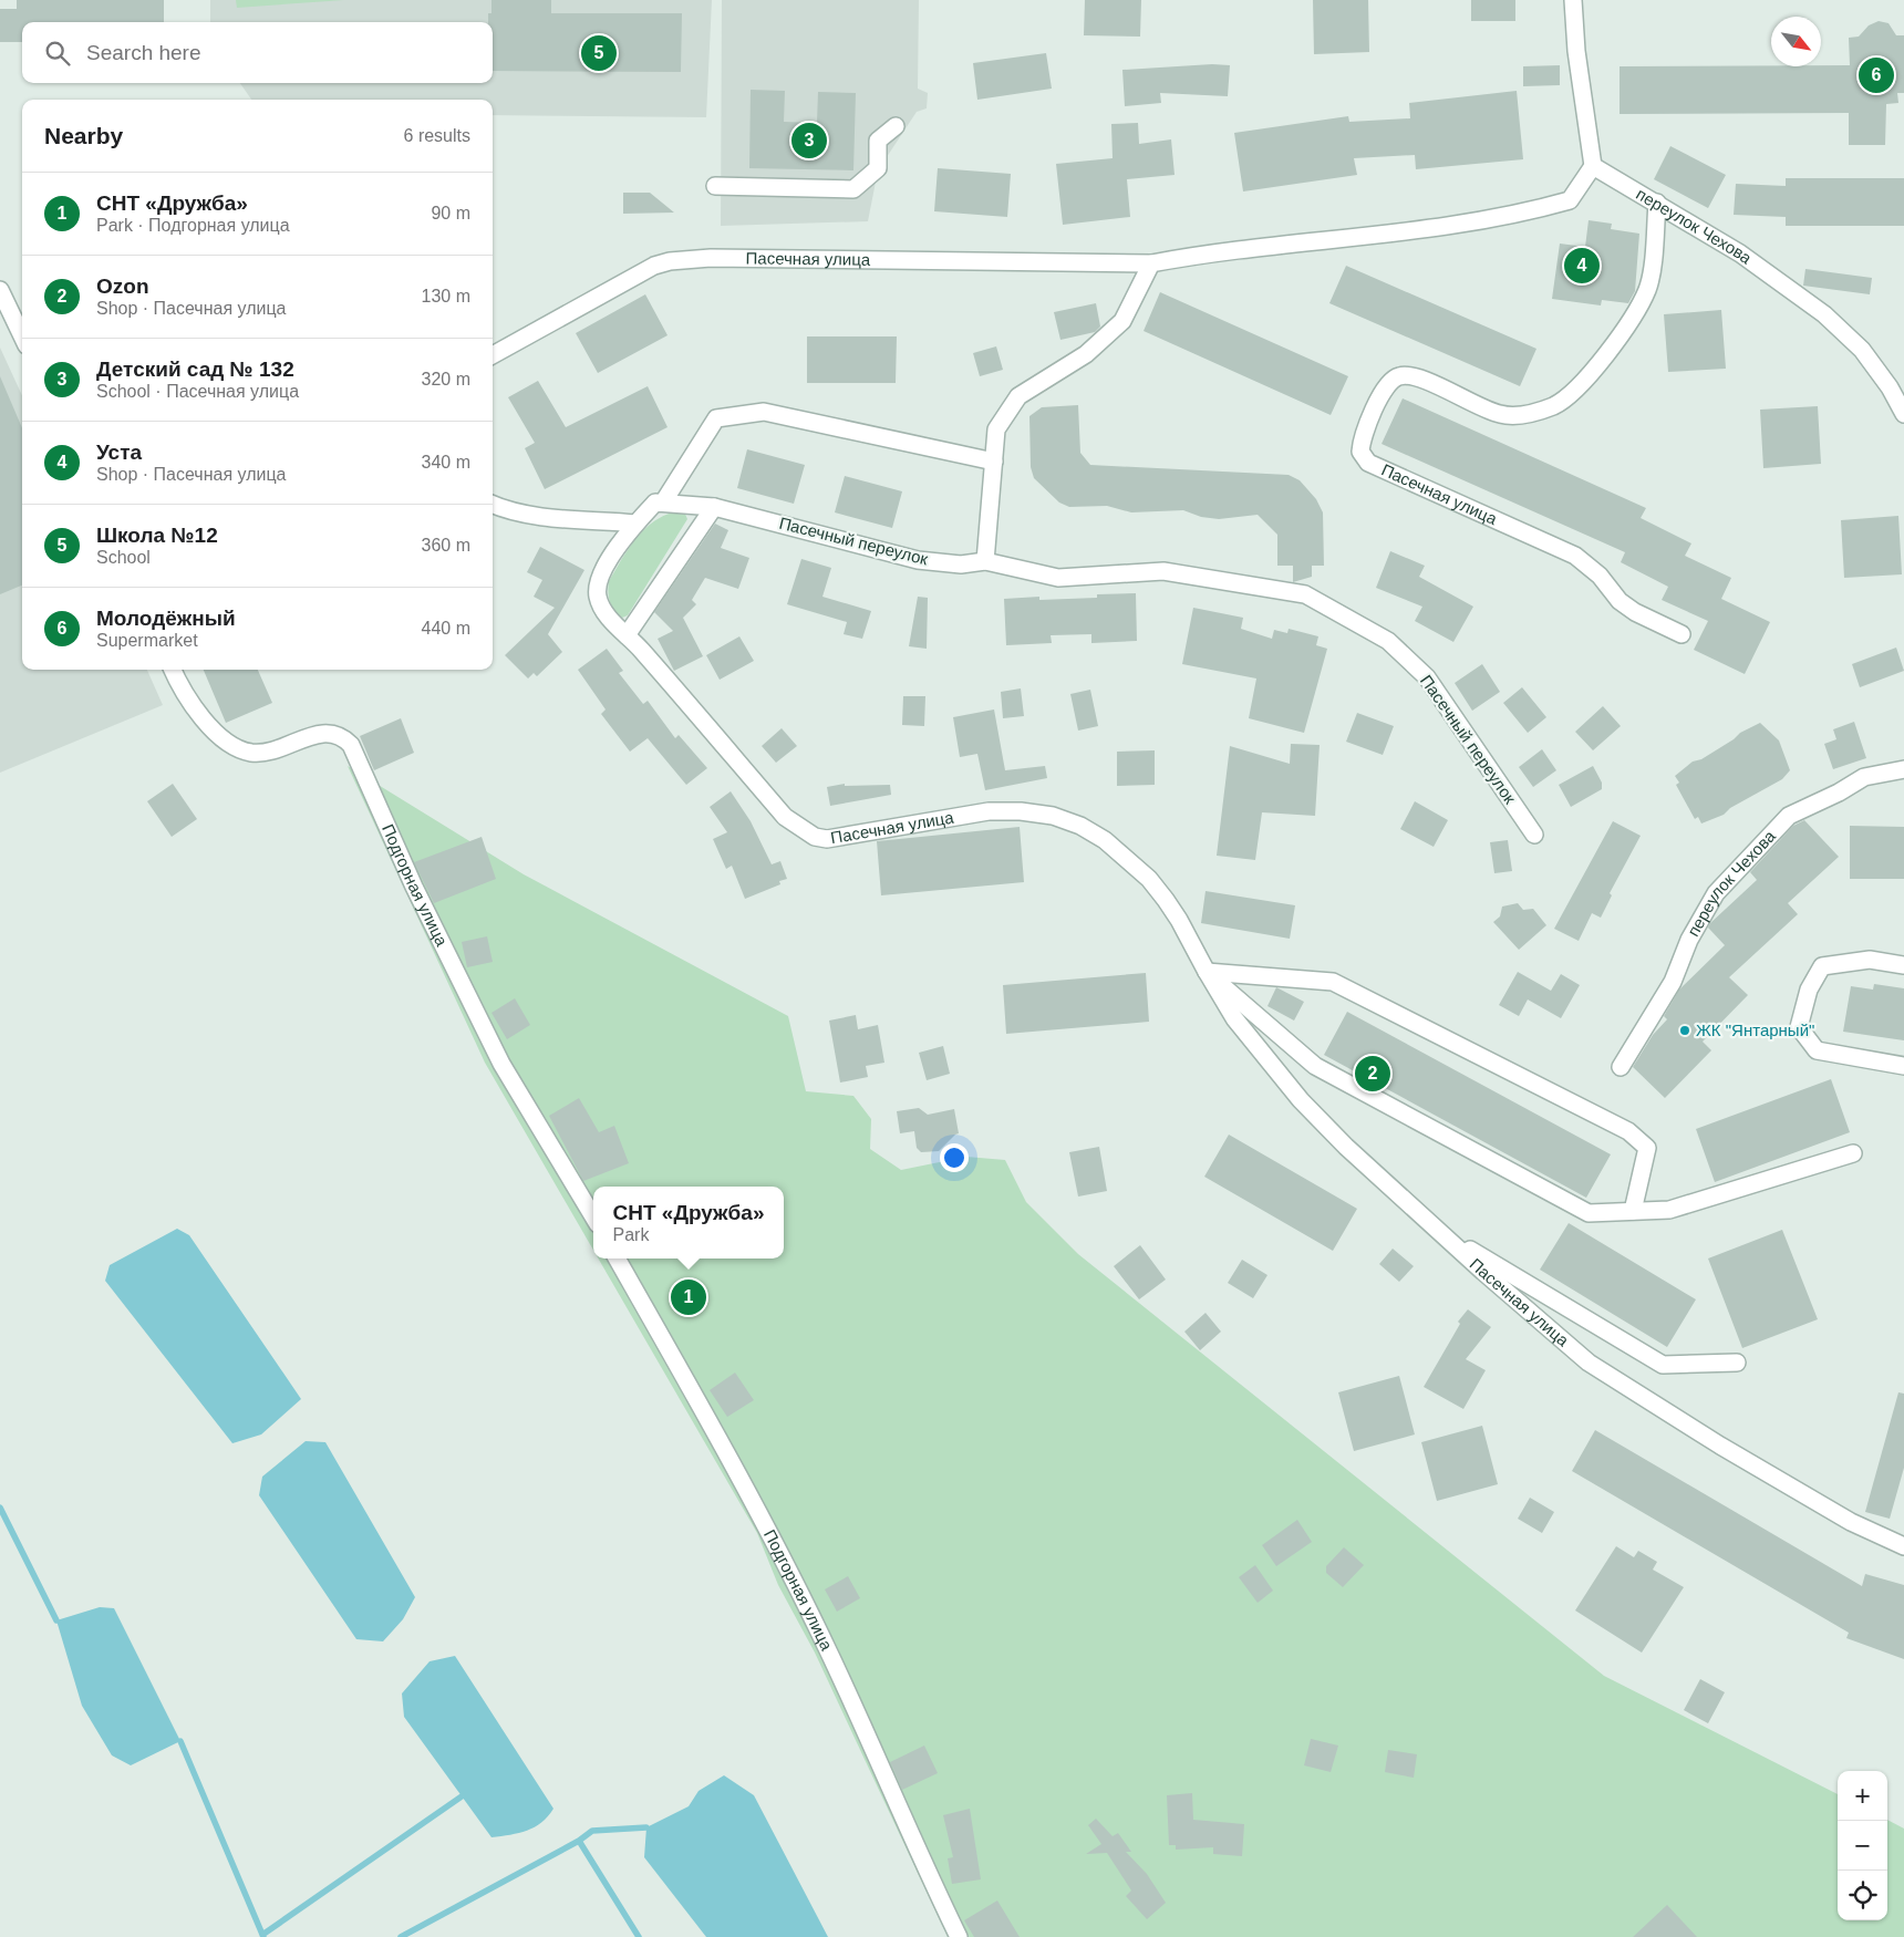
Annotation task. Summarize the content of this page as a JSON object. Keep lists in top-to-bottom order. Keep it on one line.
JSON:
{"streets":{"street":["переулок Чехова","Пасечная улица","Пасечный переулок","Подгорная улица"]},"crossings":[["переулок Чехова","Пасечная улица"],["Пасечная улица","Пасечный переулок"]],"places":["ЖК \"Янтарный\""],"north":"bottom right","page":{"search":"Search here","pins":["5","6","3","4","2","1"],"heading":["Nearby","6 results"],"list":[{"mark":"1","name":"СНТ «Дружба»","note":"Park · Подгорная улица","value":"90 m"},{"mark":"2","name":"Ozon","note":"Shop · Пасечная улица","value":"130 m"},{"mark":"3","name":"Детский сад № 132","note":"School · Пасечная улица","value":"320 m"},{"mark":"4","name":"Уста","note":"Shop · Пасечная улица","value":"340 m"},{"mark":"5","name":"Школа №12","note":"School","value":"360 m"},{"mark":"6","name":"Молодёжный","note":"Supermarket","value":"440 m"}],"popup":["СНТ «Дружба»","Park"],"map_buttons":["+","−"]}}
